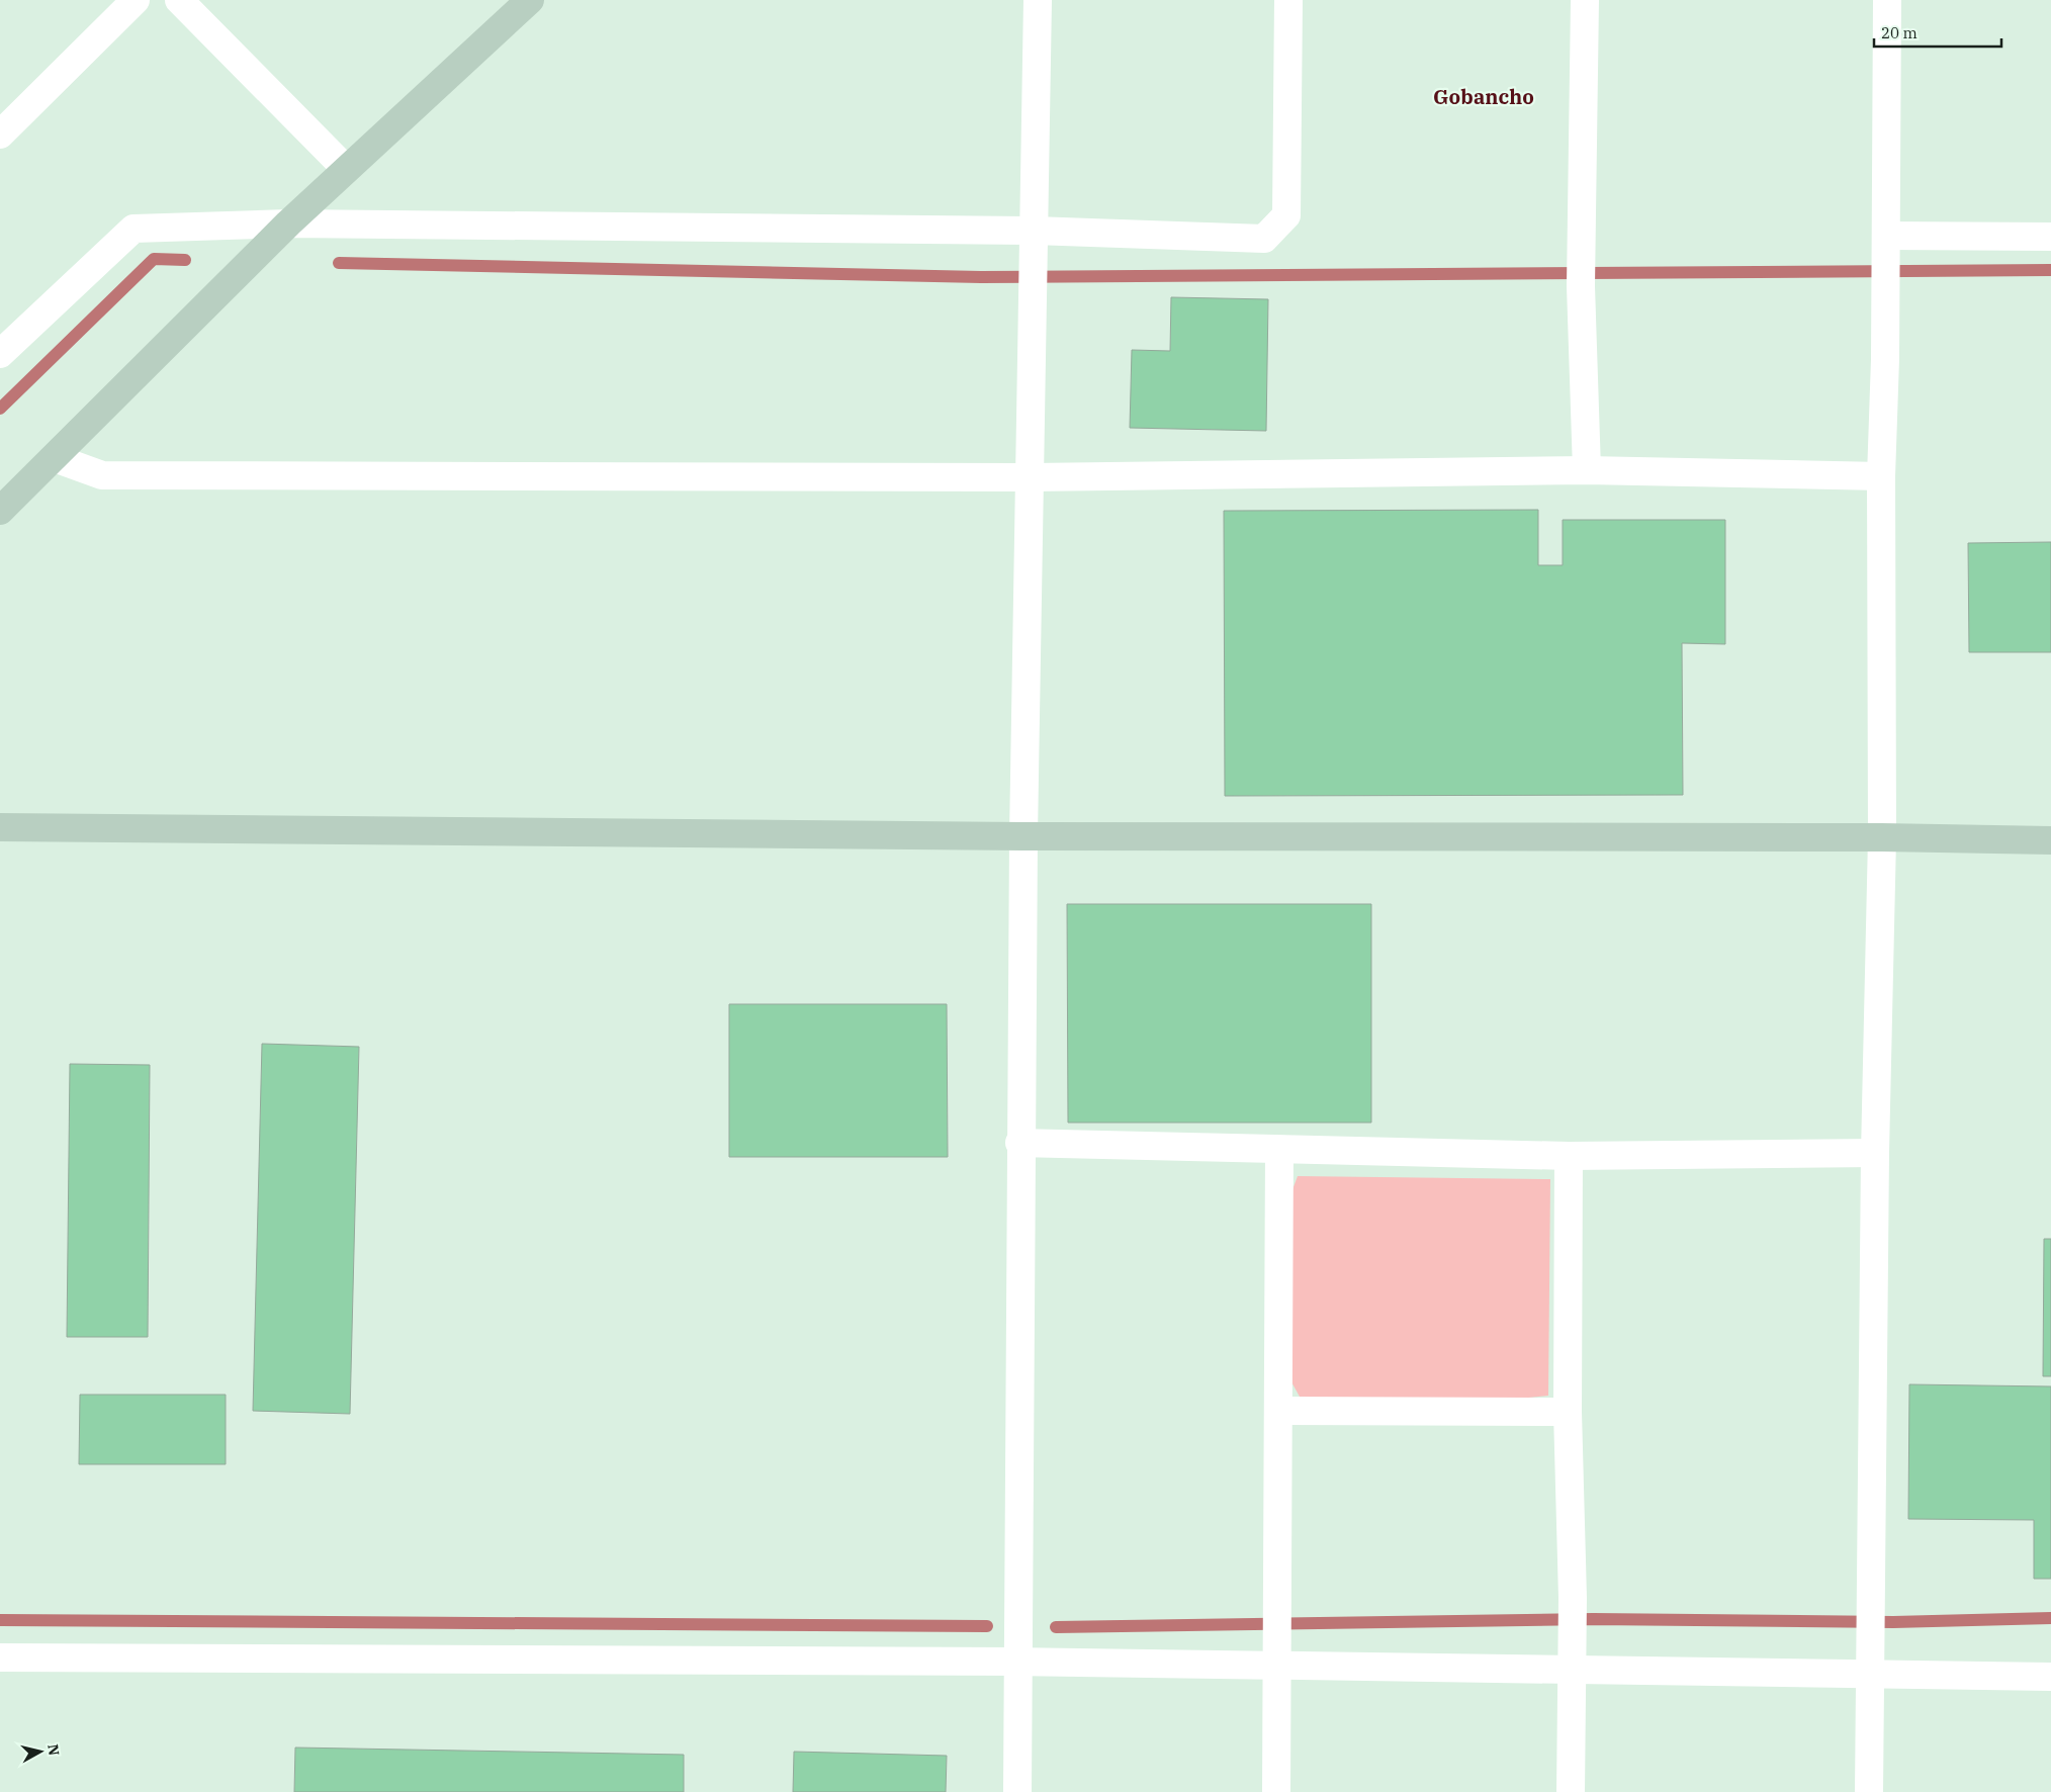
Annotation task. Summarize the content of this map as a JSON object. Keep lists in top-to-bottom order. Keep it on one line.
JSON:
{"districts":["Gobancho"],"scale_bar":"20 m","north":"right"}
